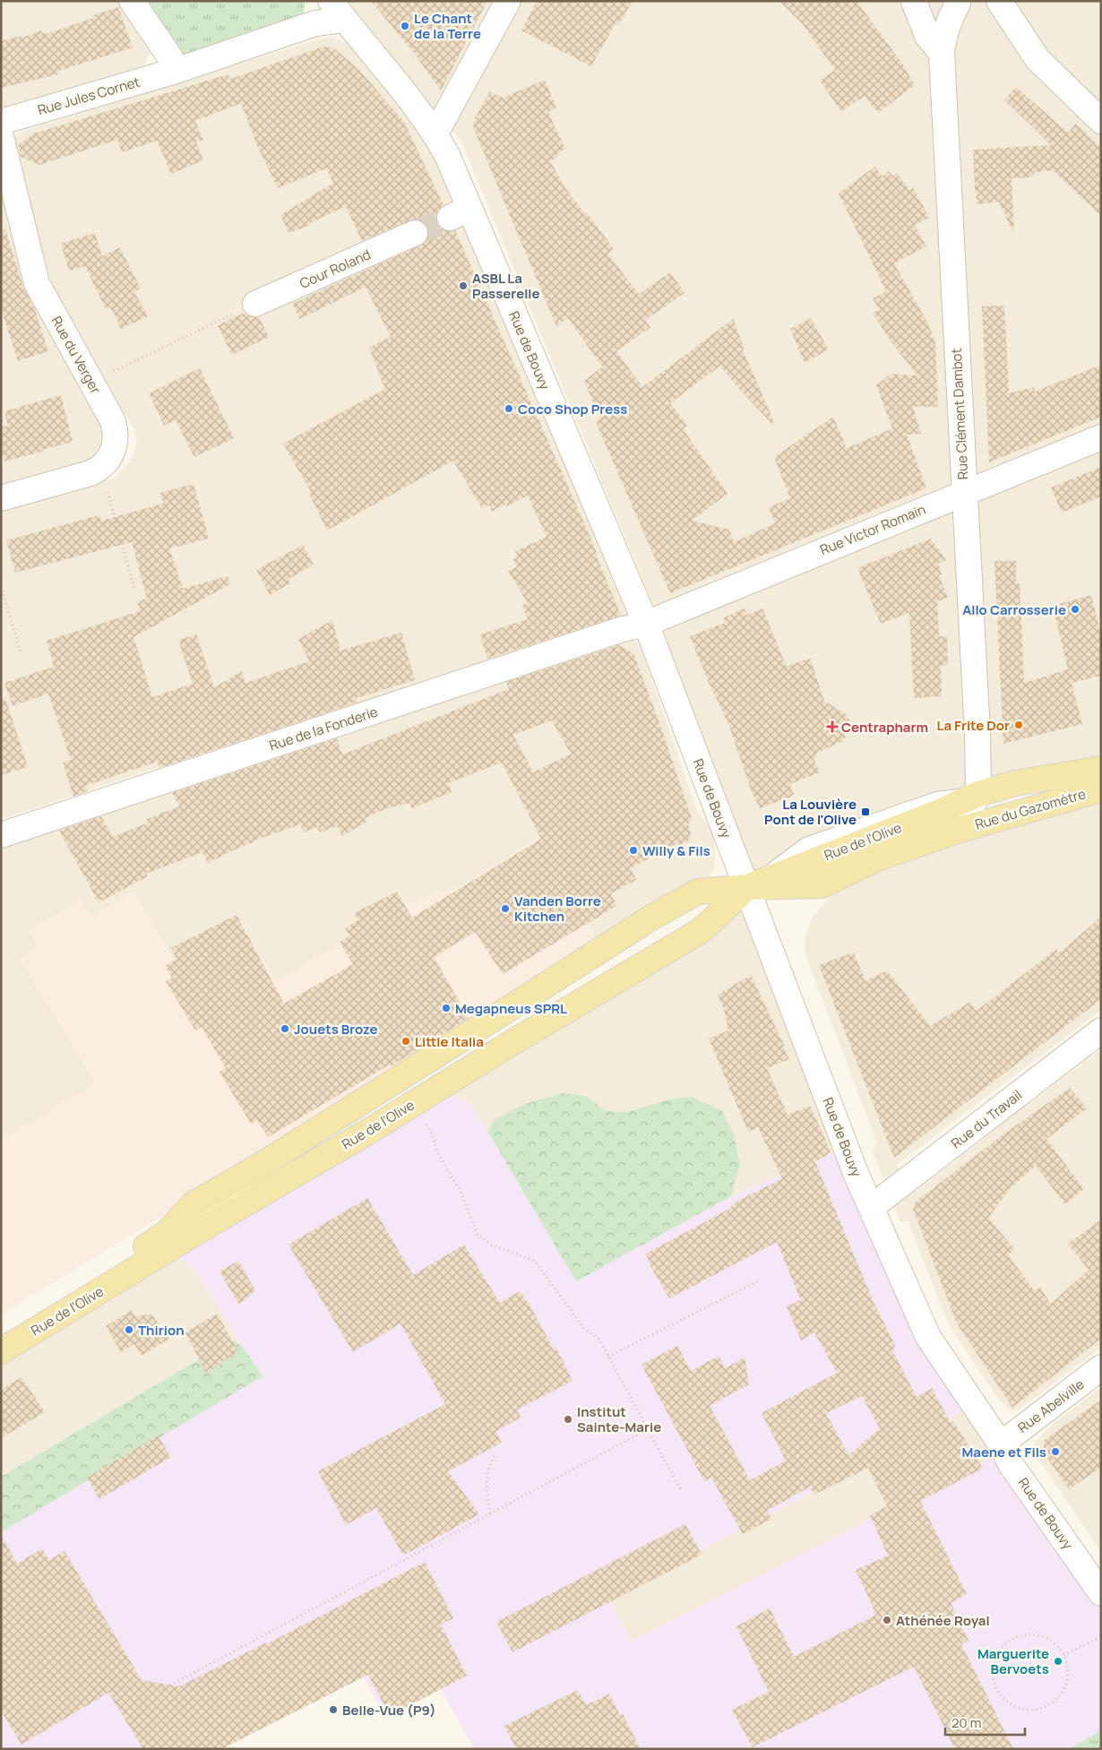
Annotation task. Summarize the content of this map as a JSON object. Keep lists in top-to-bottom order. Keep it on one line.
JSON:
{"streets":{"main road":["Rue du Gazomètre","Rue de l'Olive"],"street":["Rue Jules Cornet","Cour Roland","Rue de Bouvy","Rue du Verger","Rue Clément Dambot","Rue Victor Romain","Rue de la Fonderie","Rue du Travail","Rue Abelville"]},"crossings":[["Rue Jules Cornet","Rue de Bouvy"],["Rue de Bouvy","Rue Victor Romain"],["Rue de Bouvy","Rue de la Fonderie"],["Rue de Bouvy","Rue de l'Olive"],["Rue de Bouvy","Rue du Travail"],["Rue de Bouvy","Rue Abelville"],["Rue Clément Dambot","Rue Victor Romain"],["Rue Clément Dambot","Rue du Gazomètre"],["Rue Clément Dambot","Rue de l'Olive"],["Rue Victor Romain","Rue de la Fonderie"],["Rue du Gazomètre","Rue de l'Olive"]],"places":{"other":["Le Chant de la Terre","ASBL La Passerelle","Coco Shop Press","Allo Carrosserie","La Frite Dor","Willy & Fils","Vanden Borre Kitchen","Megapneus SPRL","Jouets Broze","Little Italia","Thirion","Institut Sainte-Marie","Maene et Fils","Athénée Royal","Marguerite Bervoets","Belle-Vue (P9)"],"health":["Centrapharm"],"transit":["La Louvière Pont de l'Olive"]},"scale_bar":"20 m"}
